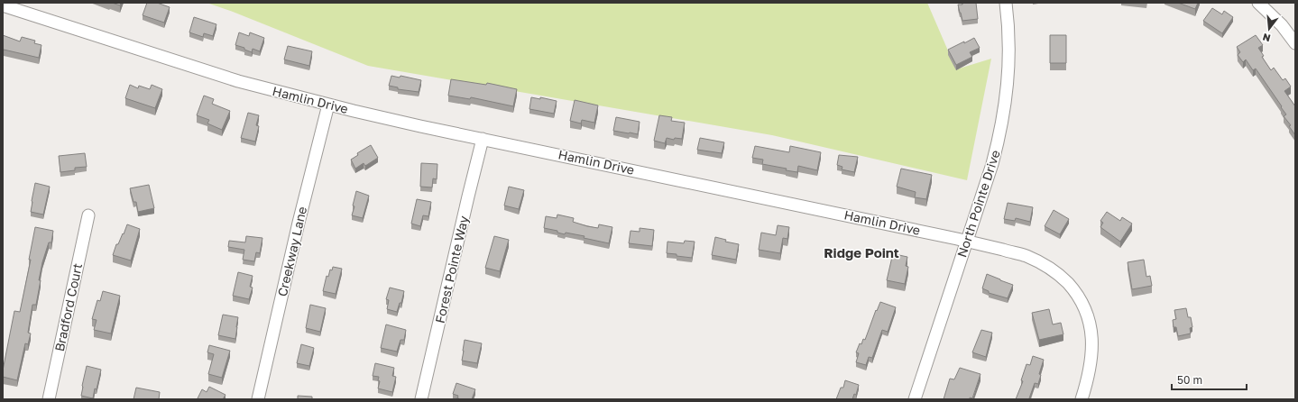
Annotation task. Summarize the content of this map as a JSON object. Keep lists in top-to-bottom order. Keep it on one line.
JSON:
{"streets":{"street":["Hamlin Drive","North Pointe Drive","Creekway Lane","Forest Pointe Way","Bradford Court"]},"crossings":[["Hamlin Drive","North Pointe Drive"],["Hamlin Drive","Creekway Lane"],["Hamlin Drive","Forest Pointe Way"]],"districts":["Ridge Point"],"scale_bar":"50 m","north":"bottom"}
